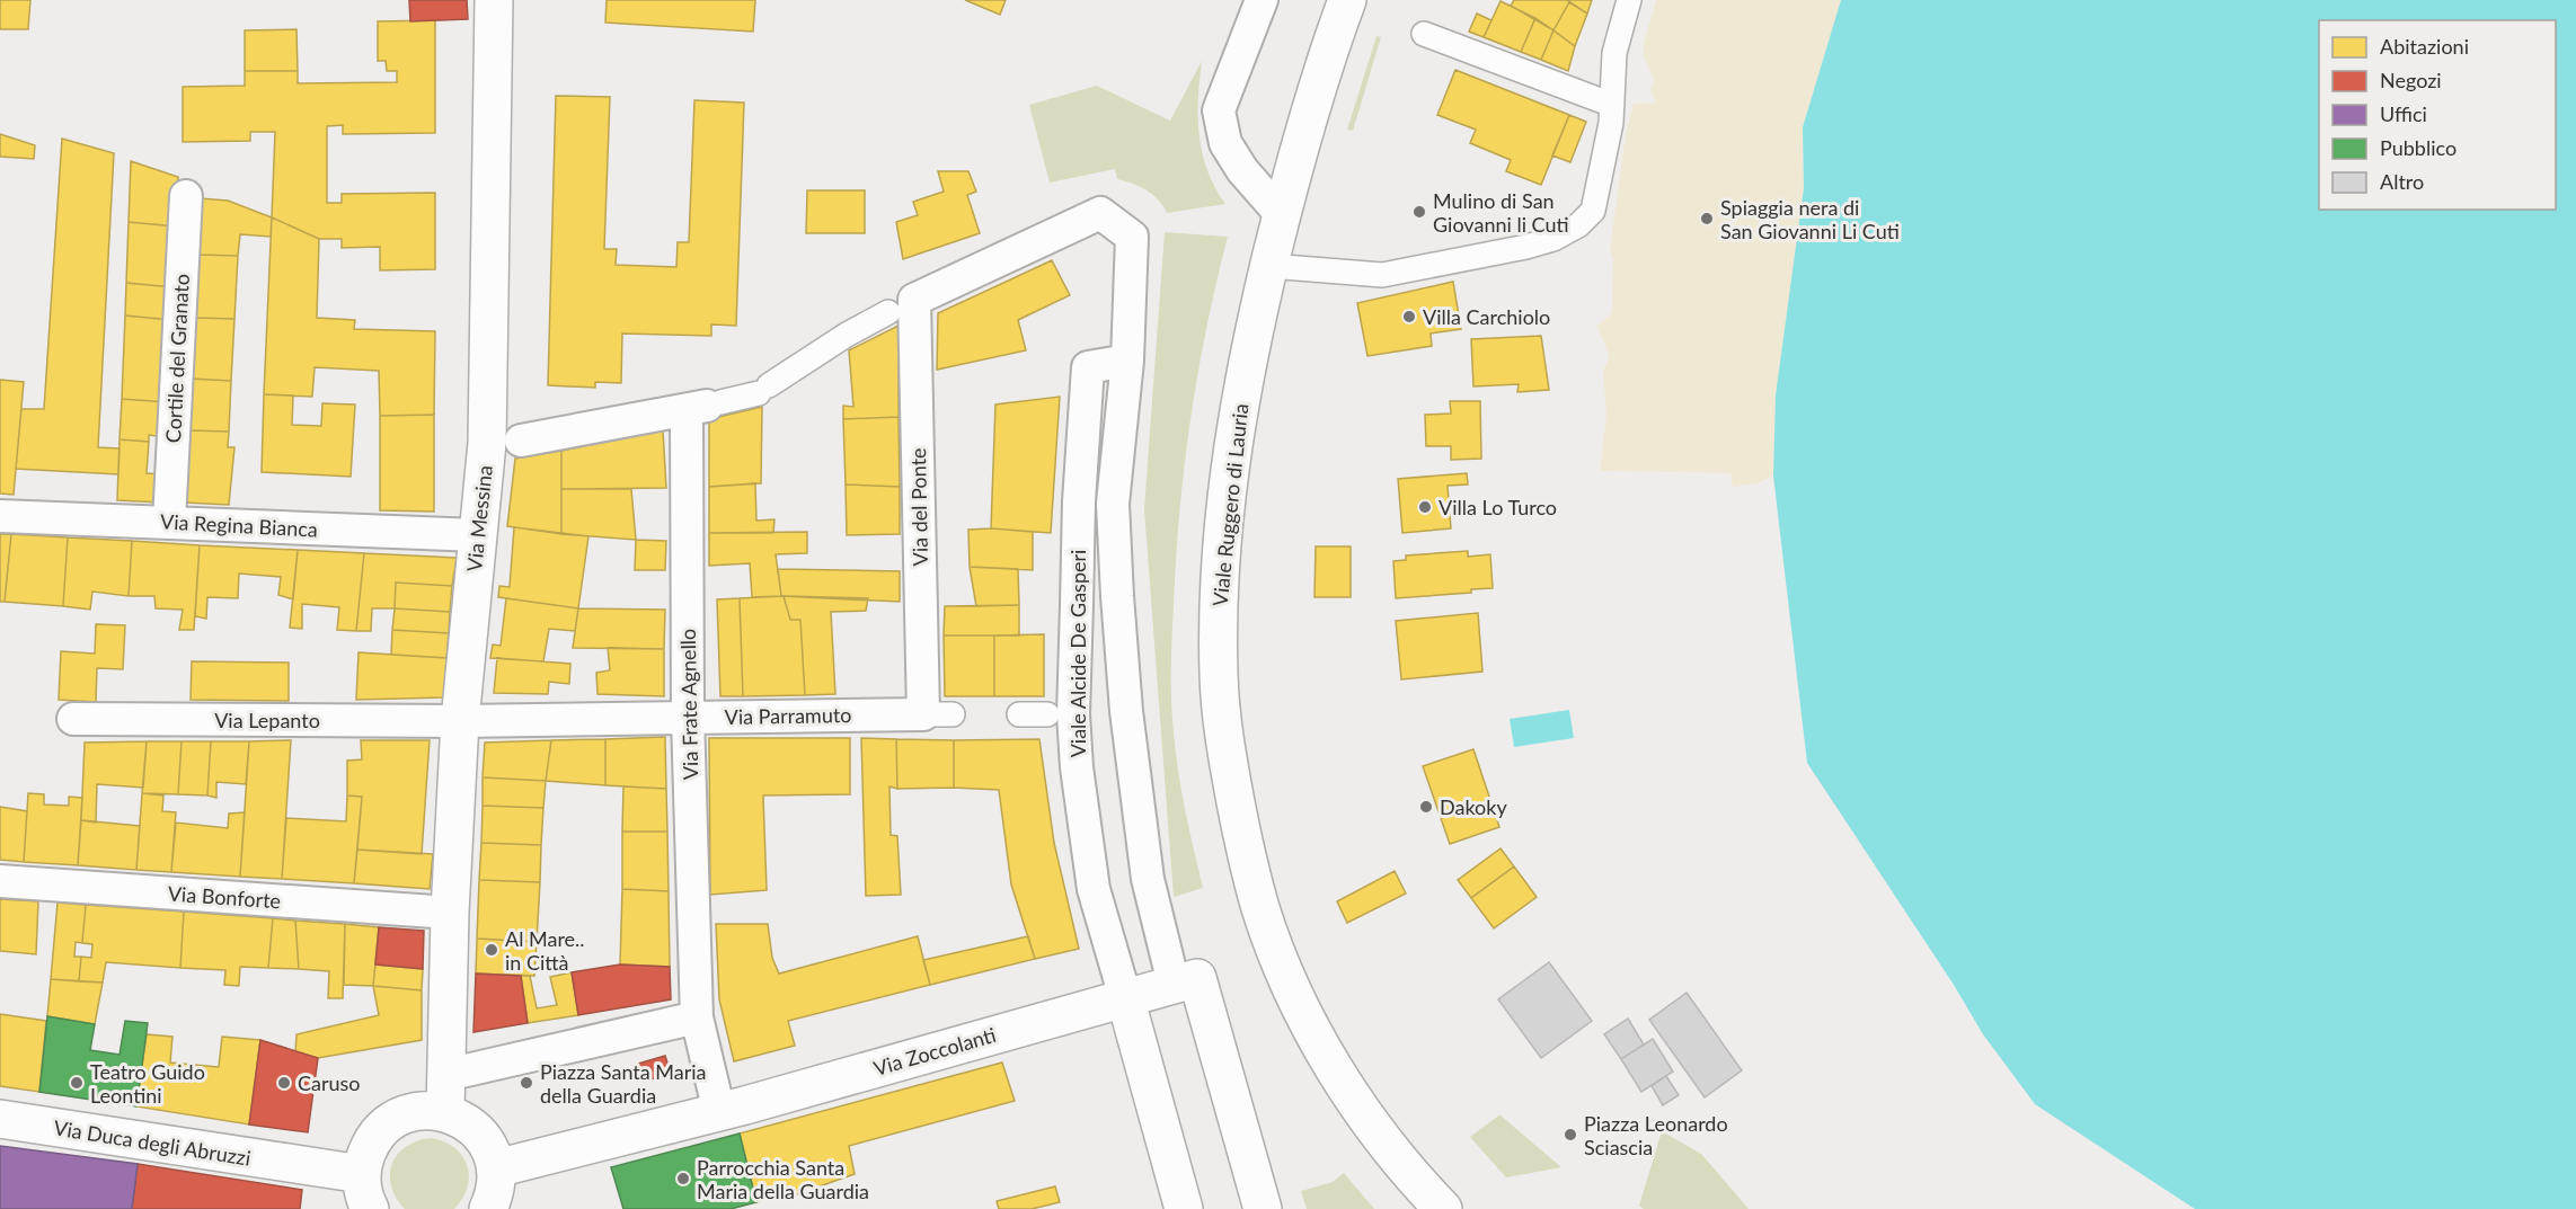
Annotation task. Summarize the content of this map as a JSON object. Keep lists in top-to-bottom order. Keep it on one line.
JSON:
{"streets":{"main road":["Viale Ruggero di Lauria","Via Messina","Viale Alcide De Gasperi","Via Zoccolanti","Via Duca degli Abruzzi"],"street":["Cortile del Granato","Via del Ponte","Via Regina Bianca","Via Frate Agnello","Via Parramuto","Via Lepanto","Via Bonforte"]},"crossings":[["Cortile del Granato","Via Regina Bianca"],["Via del Ponte","Viale Alcide De Gasperi"],["Via del Ponte","Via Parramuto"],["Via Messina","Via Regina Bianca"],["Via Messina","Via Parramuto"],["Via Messina","Via Lepanto"],["Via Messina","Via Bonforte"],["Viale Alcide De Gasperi","Via Zoccolanti"],["Via Frate Agnello","Via Parramuto"],["Via Frate Agnello","Via Zoccolanti"],["Via Parramuto","Via Lepanto"]],"places":["Mulino di San Giovanni li Cuti","Spiaggia nera di San Giovanni Li Cuti","Villa Carchiolo","Villa Lo Turco","Dakoky","Al Mare.. in Città","Teatro Guido Leontini","Caruso","Piazza Santa Maria della Guardia","Piazza Leonardo Sciascia","Parrocchia Santa Maria della Guardia"],"legend":["Abitazioni","Negozi","Uffici","Pubblico","Altro"]}
